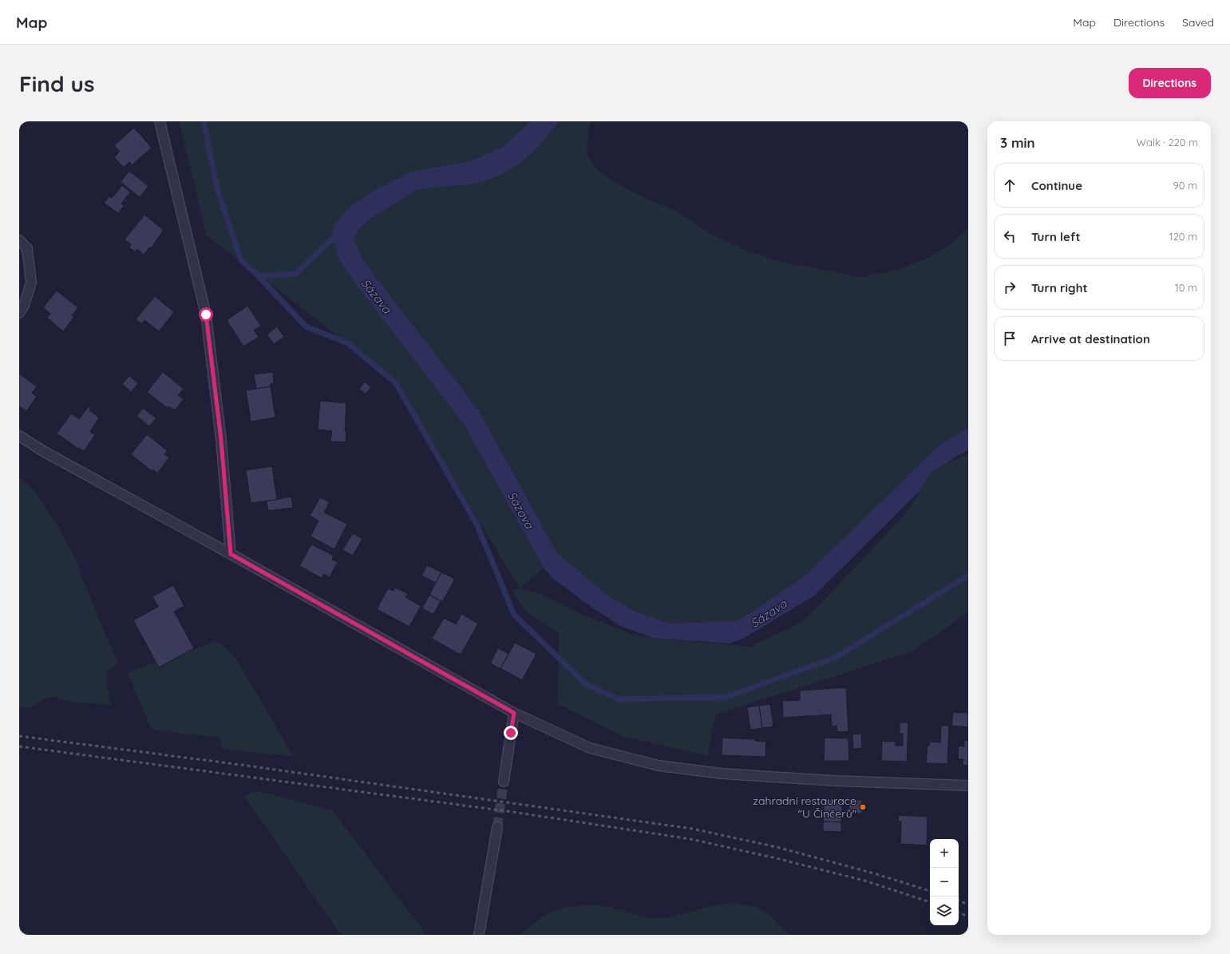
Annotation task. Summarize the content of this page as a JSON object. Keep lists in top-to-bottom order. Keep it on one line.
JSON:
{"water":["Sázava"],"places":["zahradní restaurace \"U Činčerů\""],"page":{"header":"Map","nav":["Map","Directions","Saved"],"buttons":"Directions","title":"Find us","heading":["3 min","Walk · 220 m"],"list":[["Continue","90 m"],["Turn left","120 m"],["Turn right","10 m"],"Arrive at destination"],"map_buttons":["+","−"]}}
